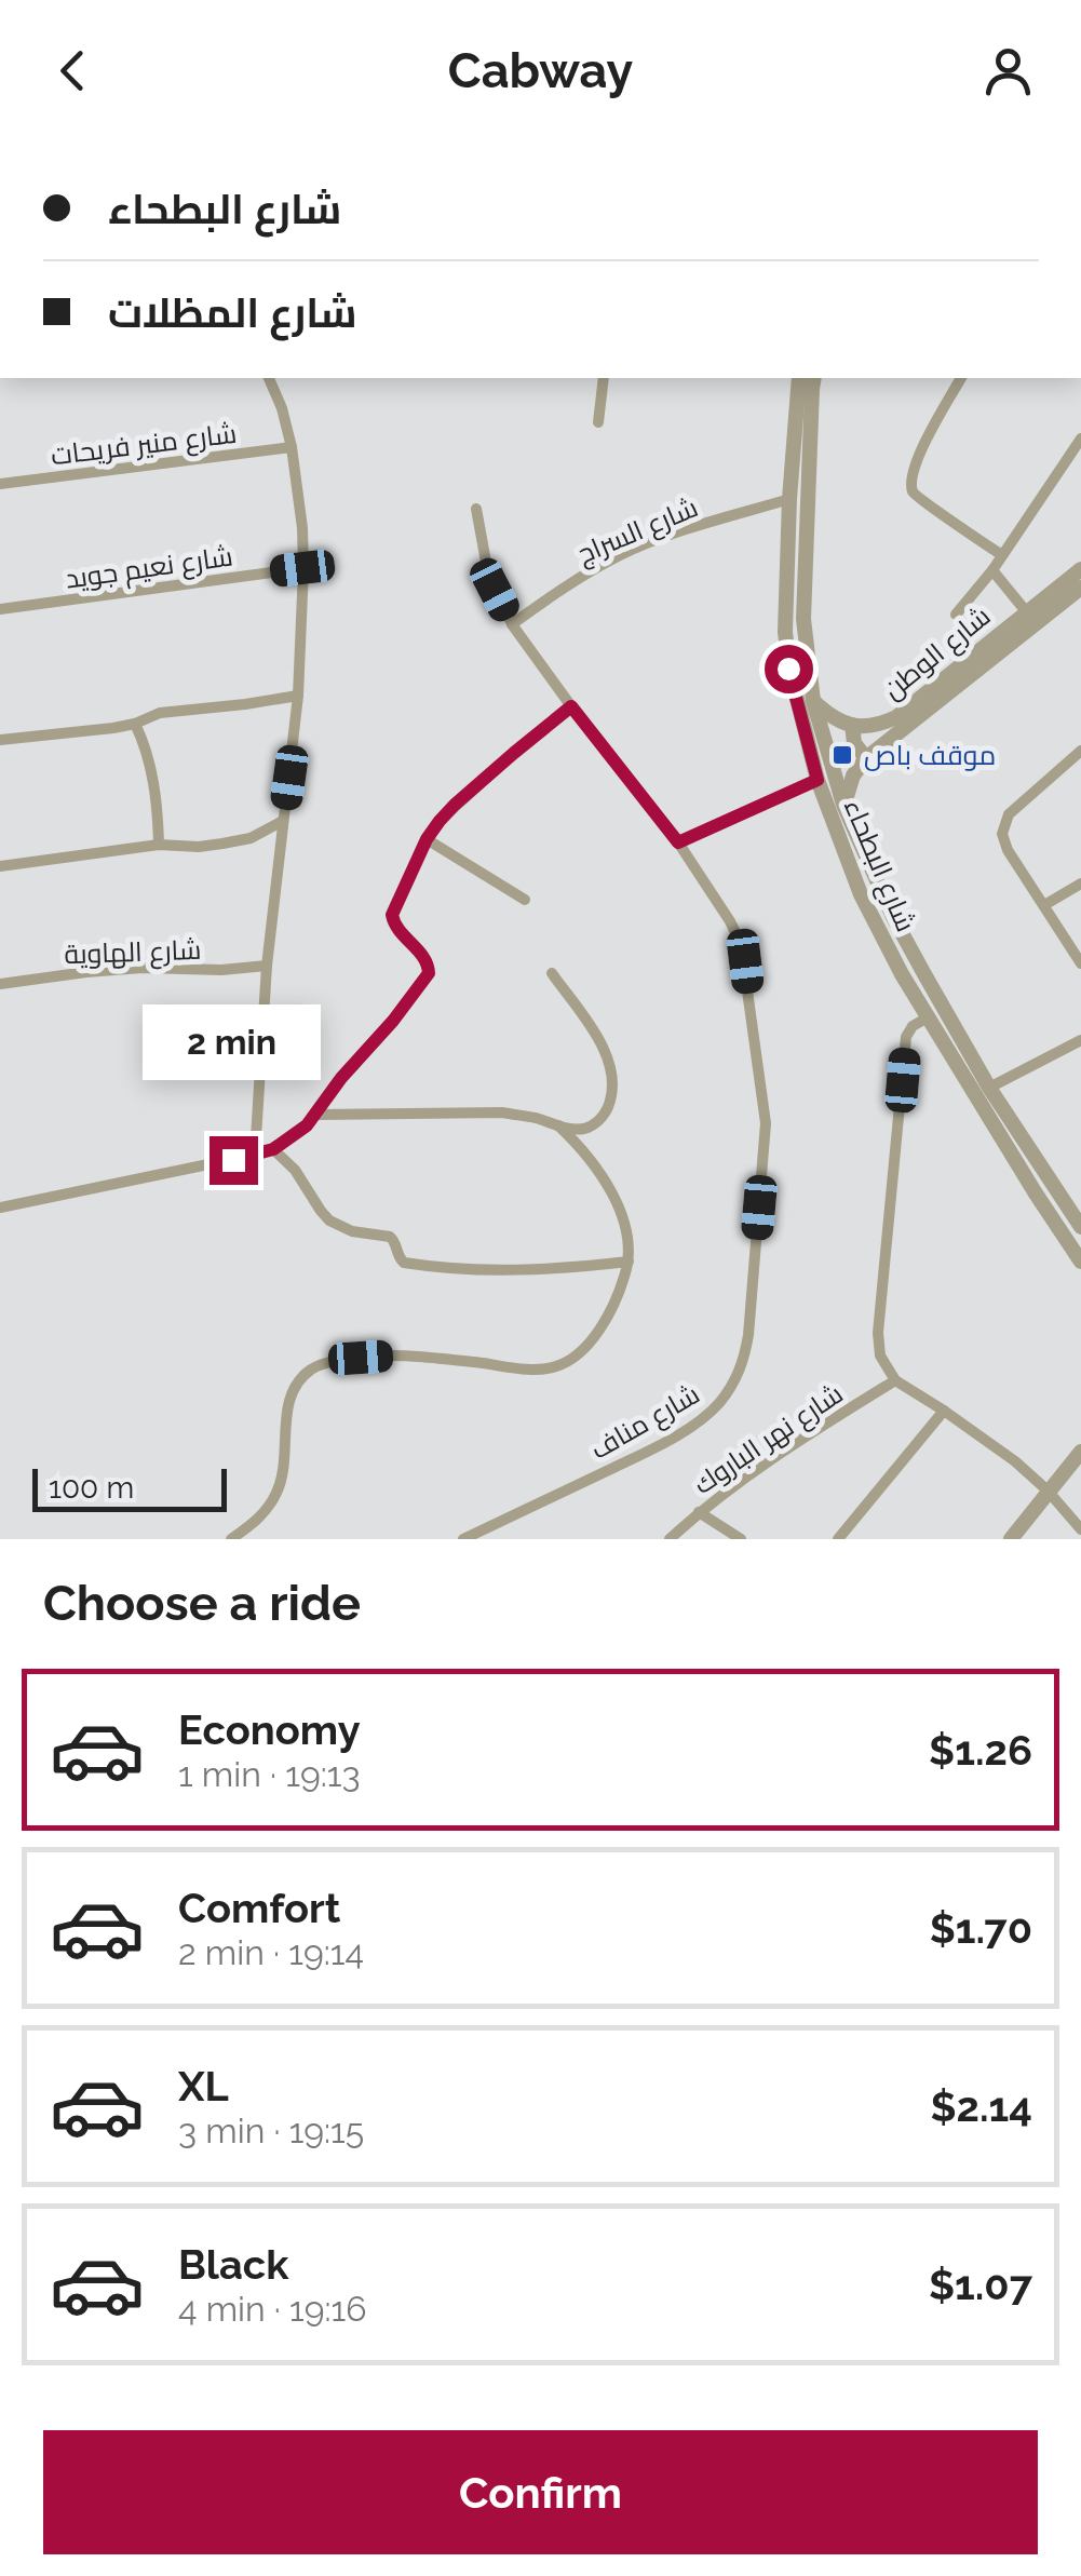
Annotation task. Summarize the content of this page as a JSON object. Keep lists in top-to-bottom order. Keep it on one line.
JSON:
{"streets":{"street":["شارع منير فريحات","شارع السراج","شارع نعيم جويد","شارع الوطن","شارع البطحاء","شارع الهاوية","شارع مناف","شارع نهر الباروك"]},"crossings":[["شارع السراج","شارع البطحاء"],["شارع السراج","شارع مناف"],["شارع الوطن","شارع البطحاء"]],"places":{"transit":["موقف باص"]},"scale_bar":"100 m","page":{"header":"Cabway","banner":["شارع البطحاء","شارع المظلات"],"bubble":"2 min","scale":"100 m","heading":"Choose a ride","list":[{"name":"Economy","note":"1 min · 19:13","value":"$1.26"},{"name":"Comfort","note":"2 min · 19:14","value":"$1.70"},{"name":"XL","note":"3 min · 19:15","value":"$2.14"},{"name":"Black","note":"4 min · 19:16","value":"$1.07"}],"buttons":"Confirm"}}
